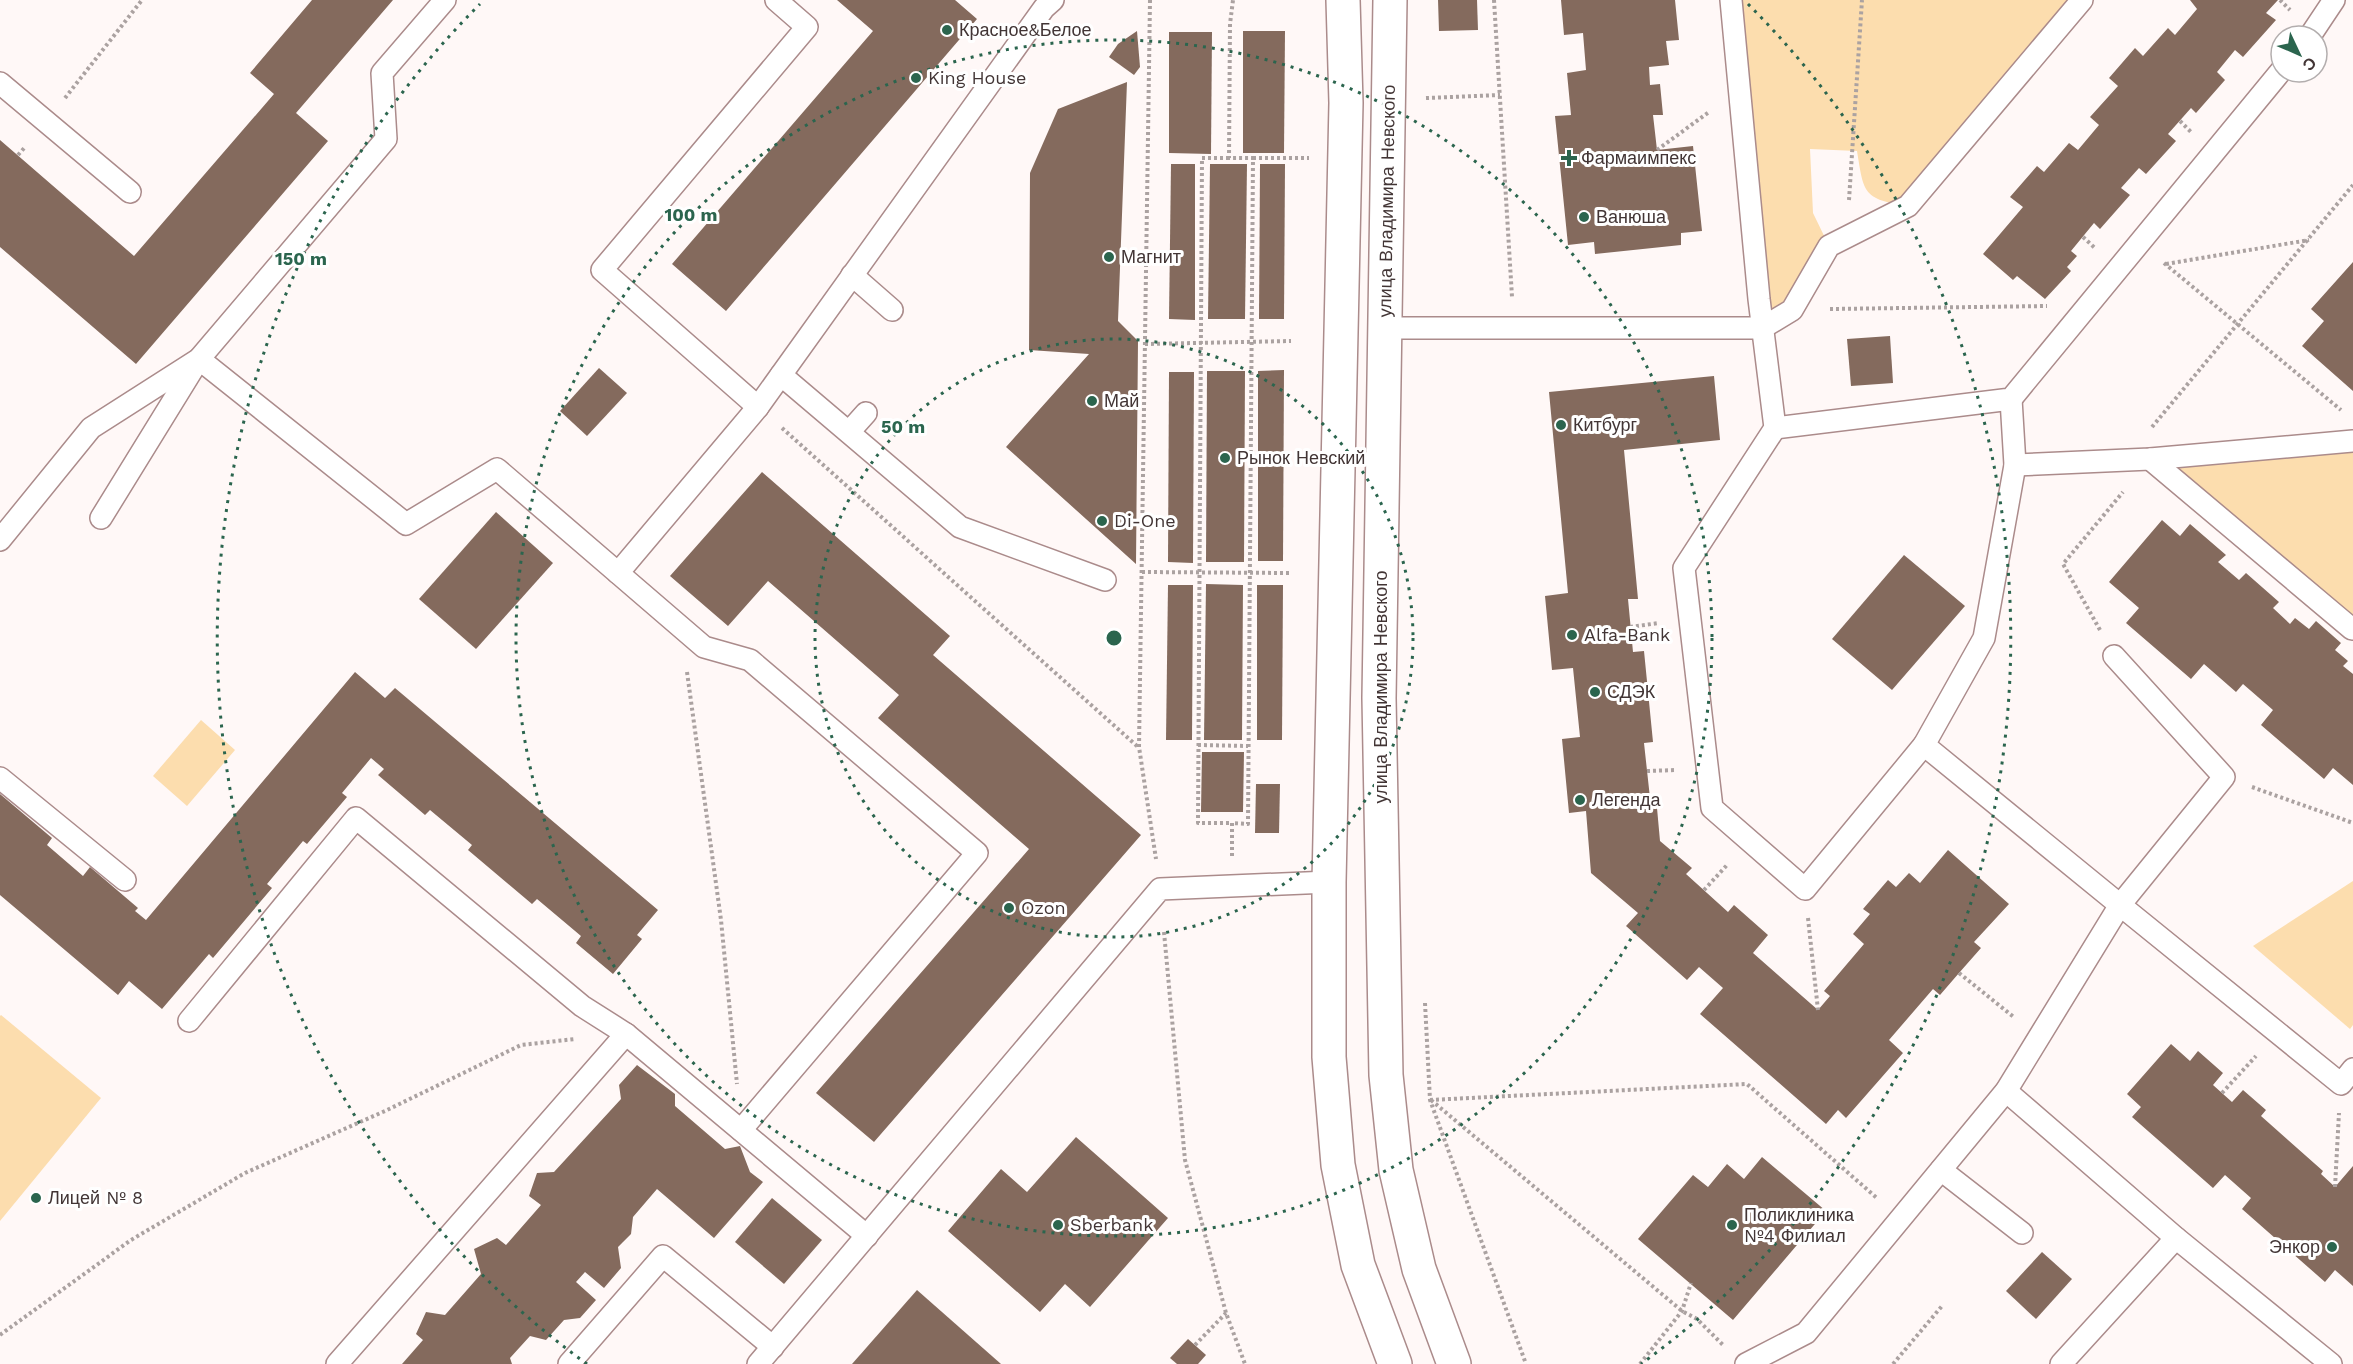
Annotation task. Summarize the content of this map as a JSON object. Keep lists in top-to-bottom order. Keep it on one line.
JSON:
{"streets":{"street":["улица Владимира Невского"]},"places":{"other":["Красное&Белое","King House","Ванюша","Магнит","Май","Китбург","Рынок Невский","Di-One","Alfa-Bank","СДЭК","Легенда","Ozon","Лицей № 8","Sberbank","Поликлиника №4 Филиал","Энкор"],"health":["Фармаимпекс"]},"north":"bottom right","rings":["100 m","150 m","50 m"]}
